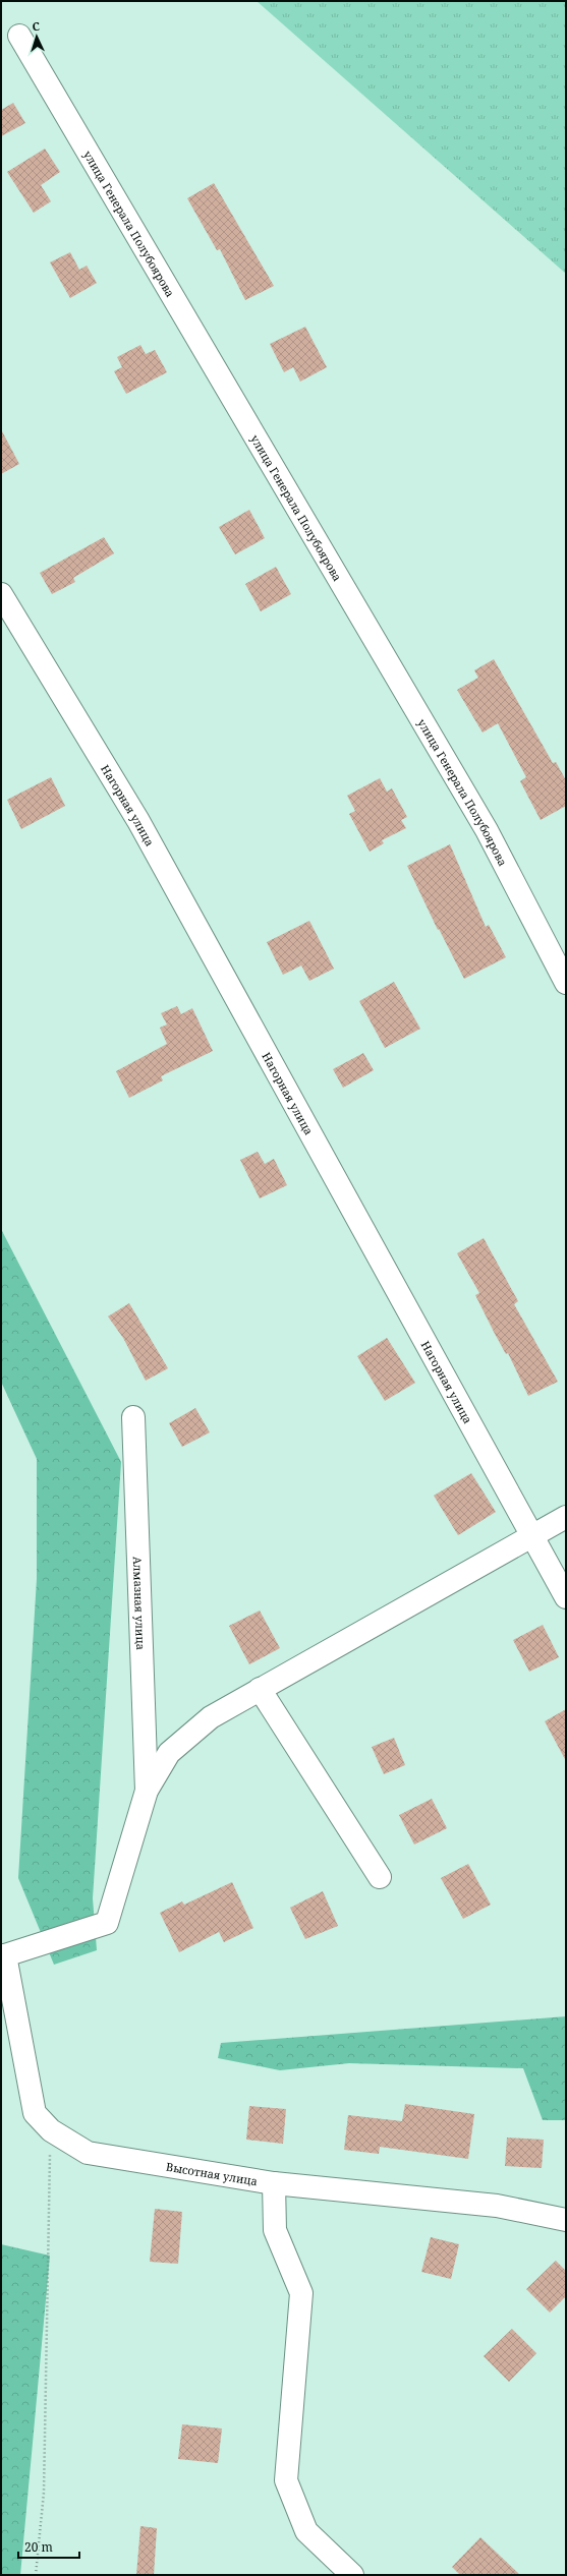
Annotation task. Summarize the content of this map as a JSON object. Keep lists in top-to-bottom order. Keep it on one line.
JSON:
{"streets":{"street":["улица Генерала Полубоярова","Нагорная улица","Алмазная улица","Высотная улица"]},"scale_bar":"20 m","north":"top"}
